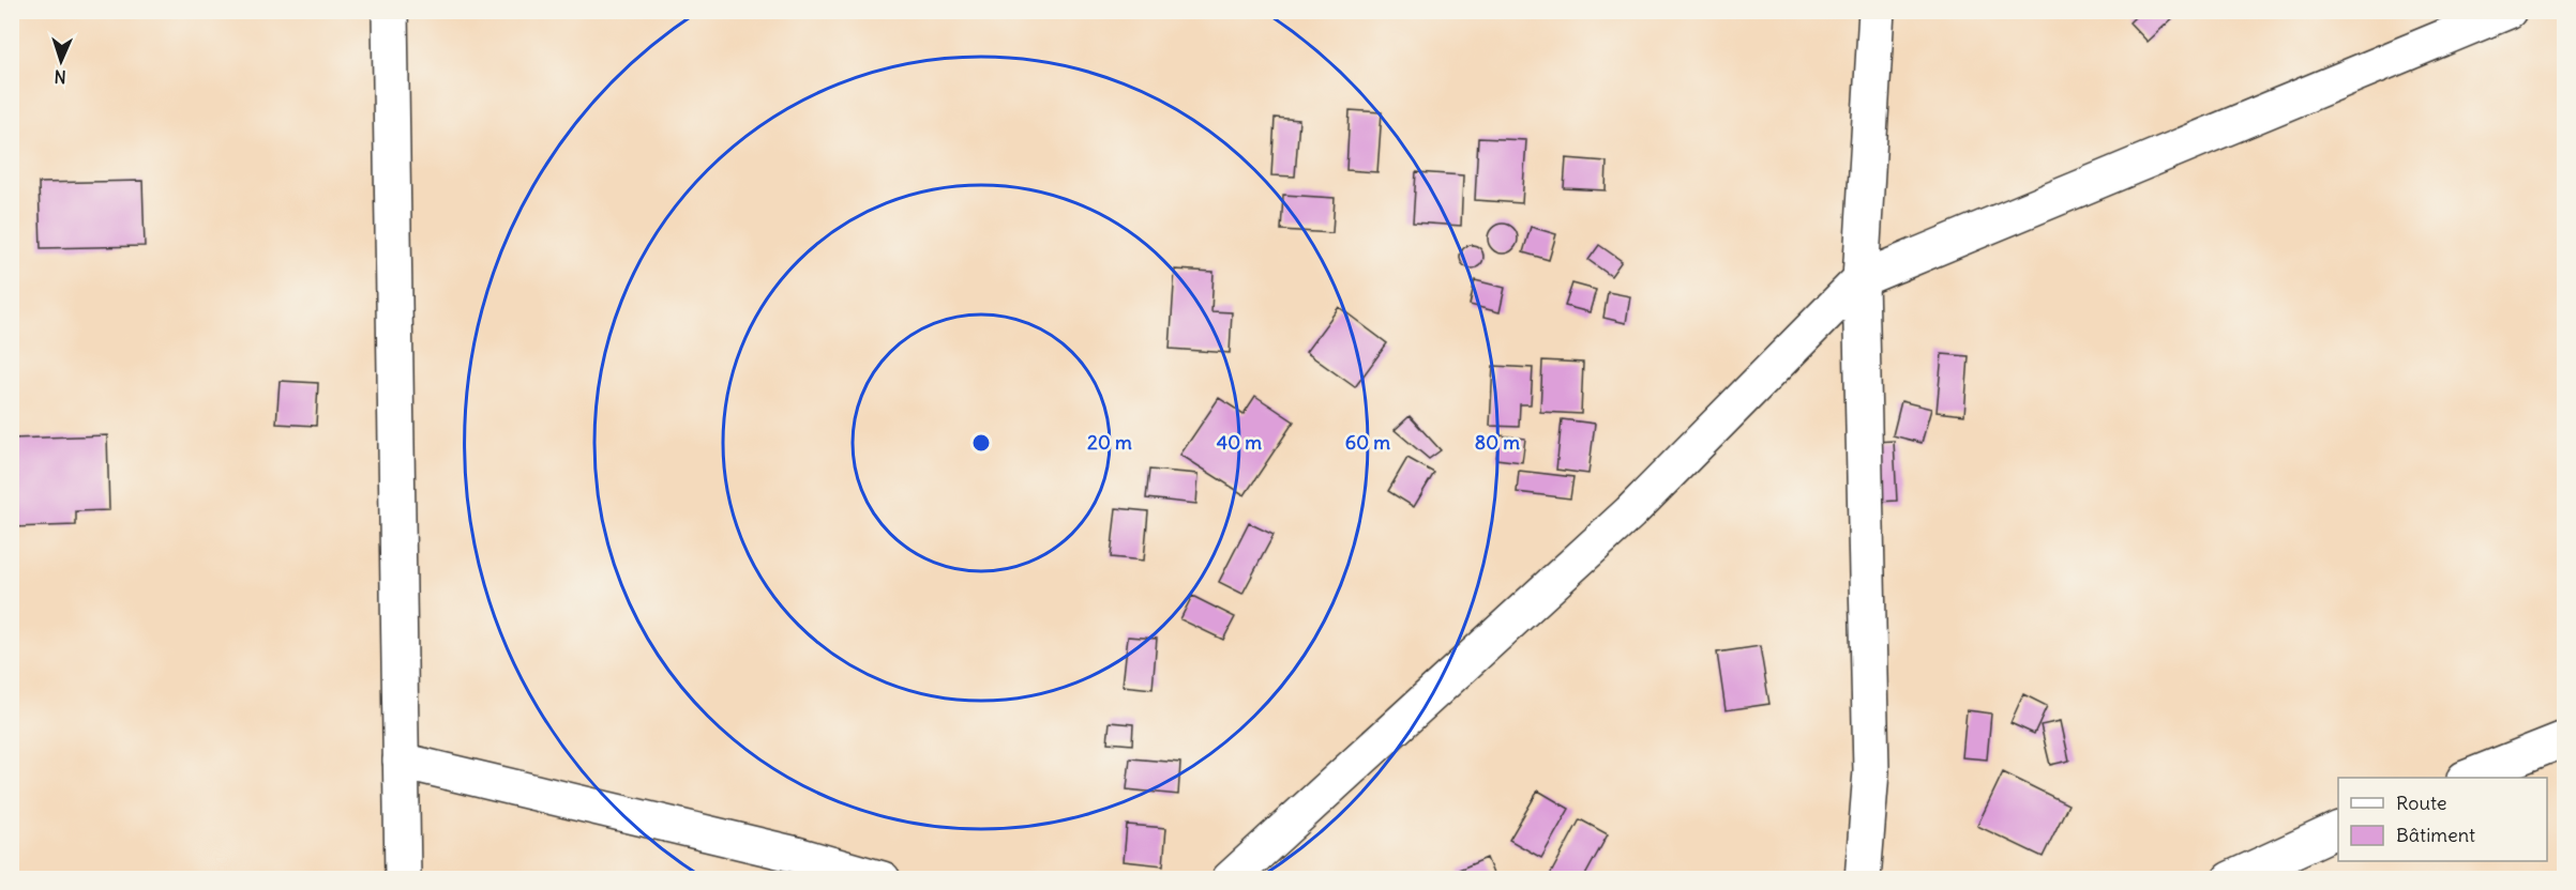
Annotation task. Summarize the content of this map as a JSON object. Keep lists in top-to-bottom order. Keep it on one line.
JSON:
{"legend":["Route","Bâtiment"],"north":"bottom","rings":["20 m","40 m","60 m","80 m"]}
